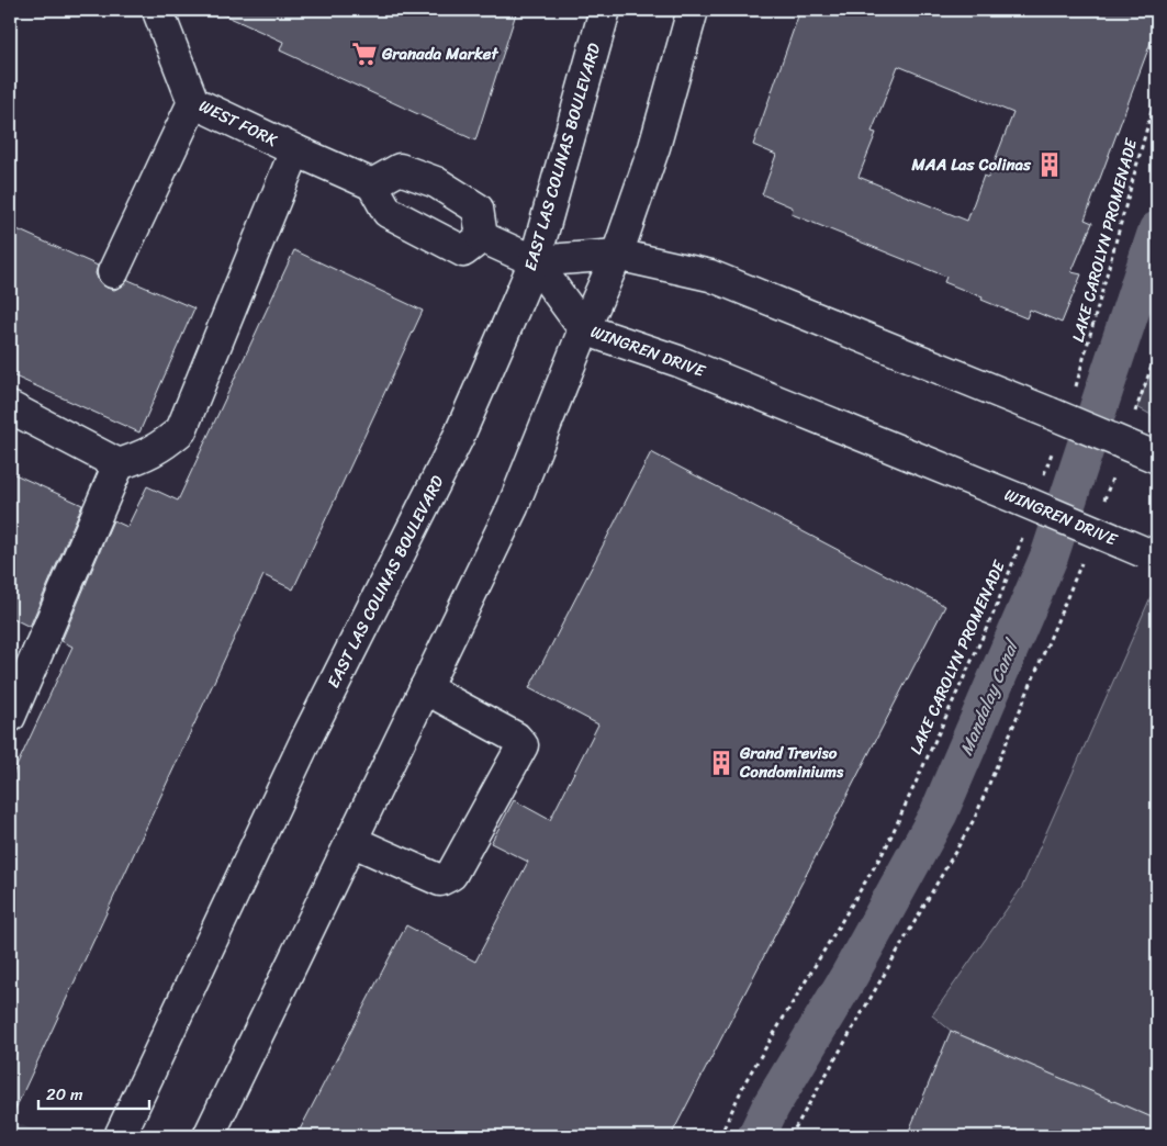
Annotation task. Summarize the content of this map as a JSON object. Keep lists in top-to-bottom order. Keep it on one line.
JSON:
{"streets":{"main road":["WEST FORK","EAST LAS COLINAS BOULEVARD","WINGREN DRIVE"],"path":["LAKE CAROLYN PROMENADE"]},"crossings":[["EAST LAS COLINAS BOULEVARD","WINGREN DRIVE"]],"water":["Mandalay Canal"],"places":{"supermarket":["Granada Market"],"building":["MAA Las Colinas","Grand Treviso Condominiums"]},"scale_bar":"20 m"}
